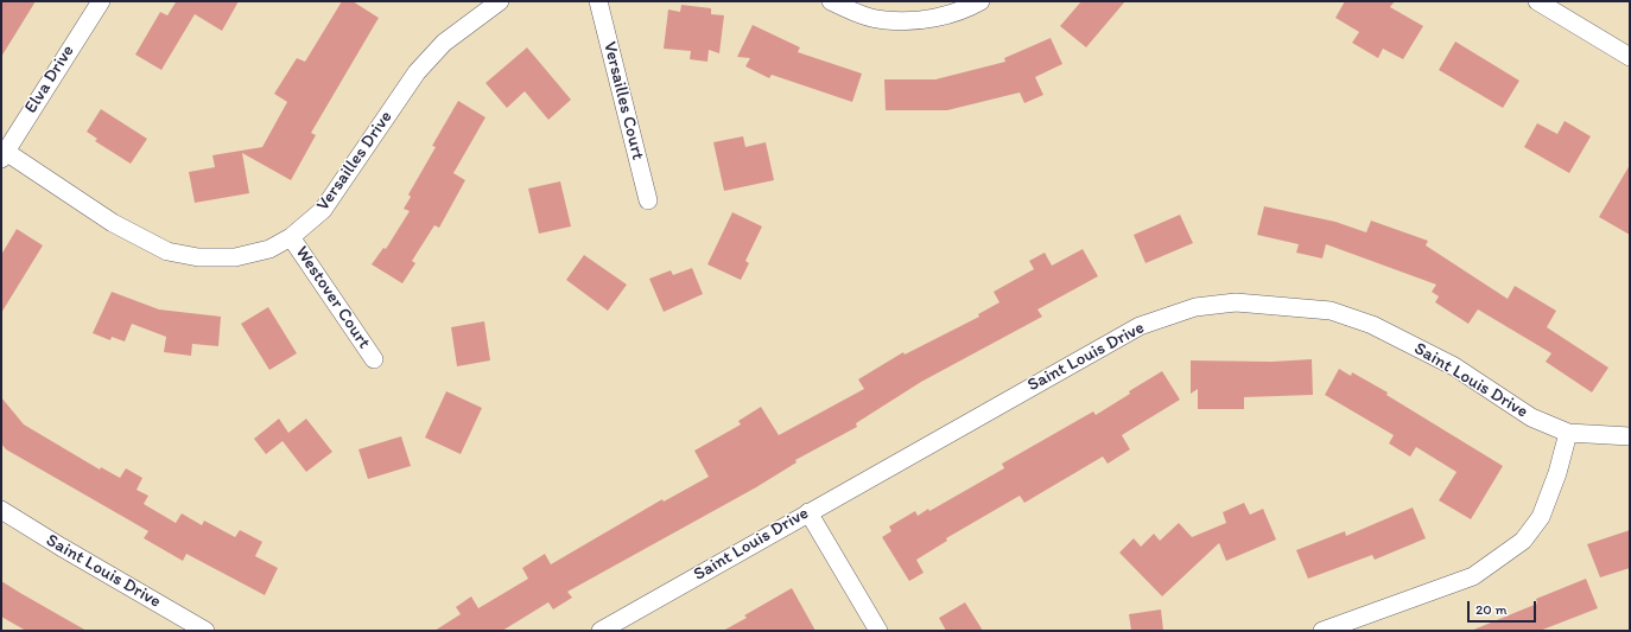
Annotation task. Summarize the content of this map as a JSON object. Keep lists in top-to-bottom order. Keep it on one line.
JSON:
{"streets":{"street":["Elva Drive","Versailles Court","Versailles Drive","Westover Court","Saint Louis Drive"]},"crossings":[["Elva Drive","Versailles Drive"],["Versailles Drive","Westover Court"]],"scale_bar":"20 m"}
